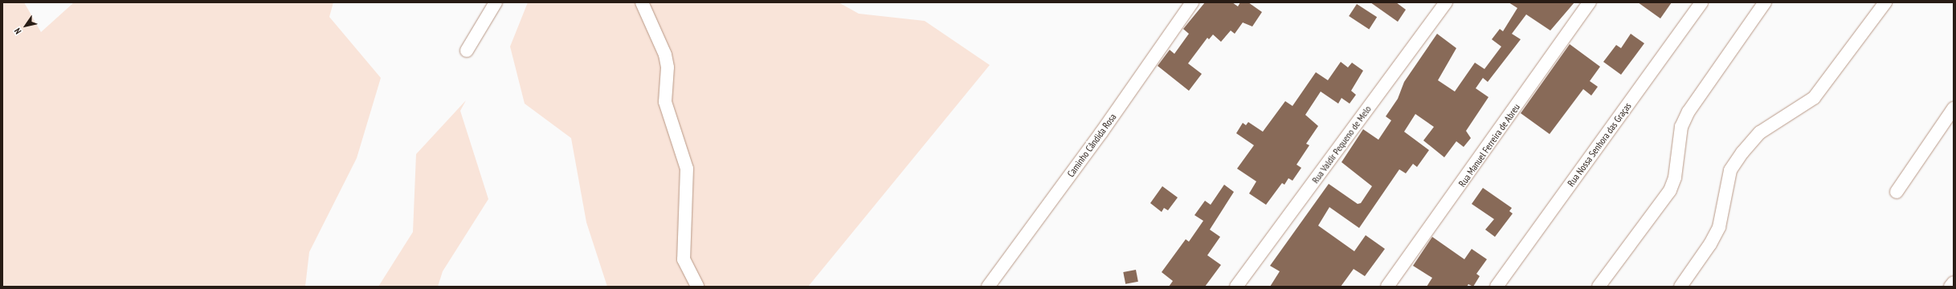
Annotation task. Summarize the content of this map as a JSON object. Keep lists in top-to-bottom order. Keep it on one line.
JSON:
{"streets":{"street":["Rua Valdir Pequeno de Melo","Rua Nossa Senhora das Graças","Caminho Cândida Rosa","Rua Manuel Ferreira de Abreu"]},"north":"bottom left"}
